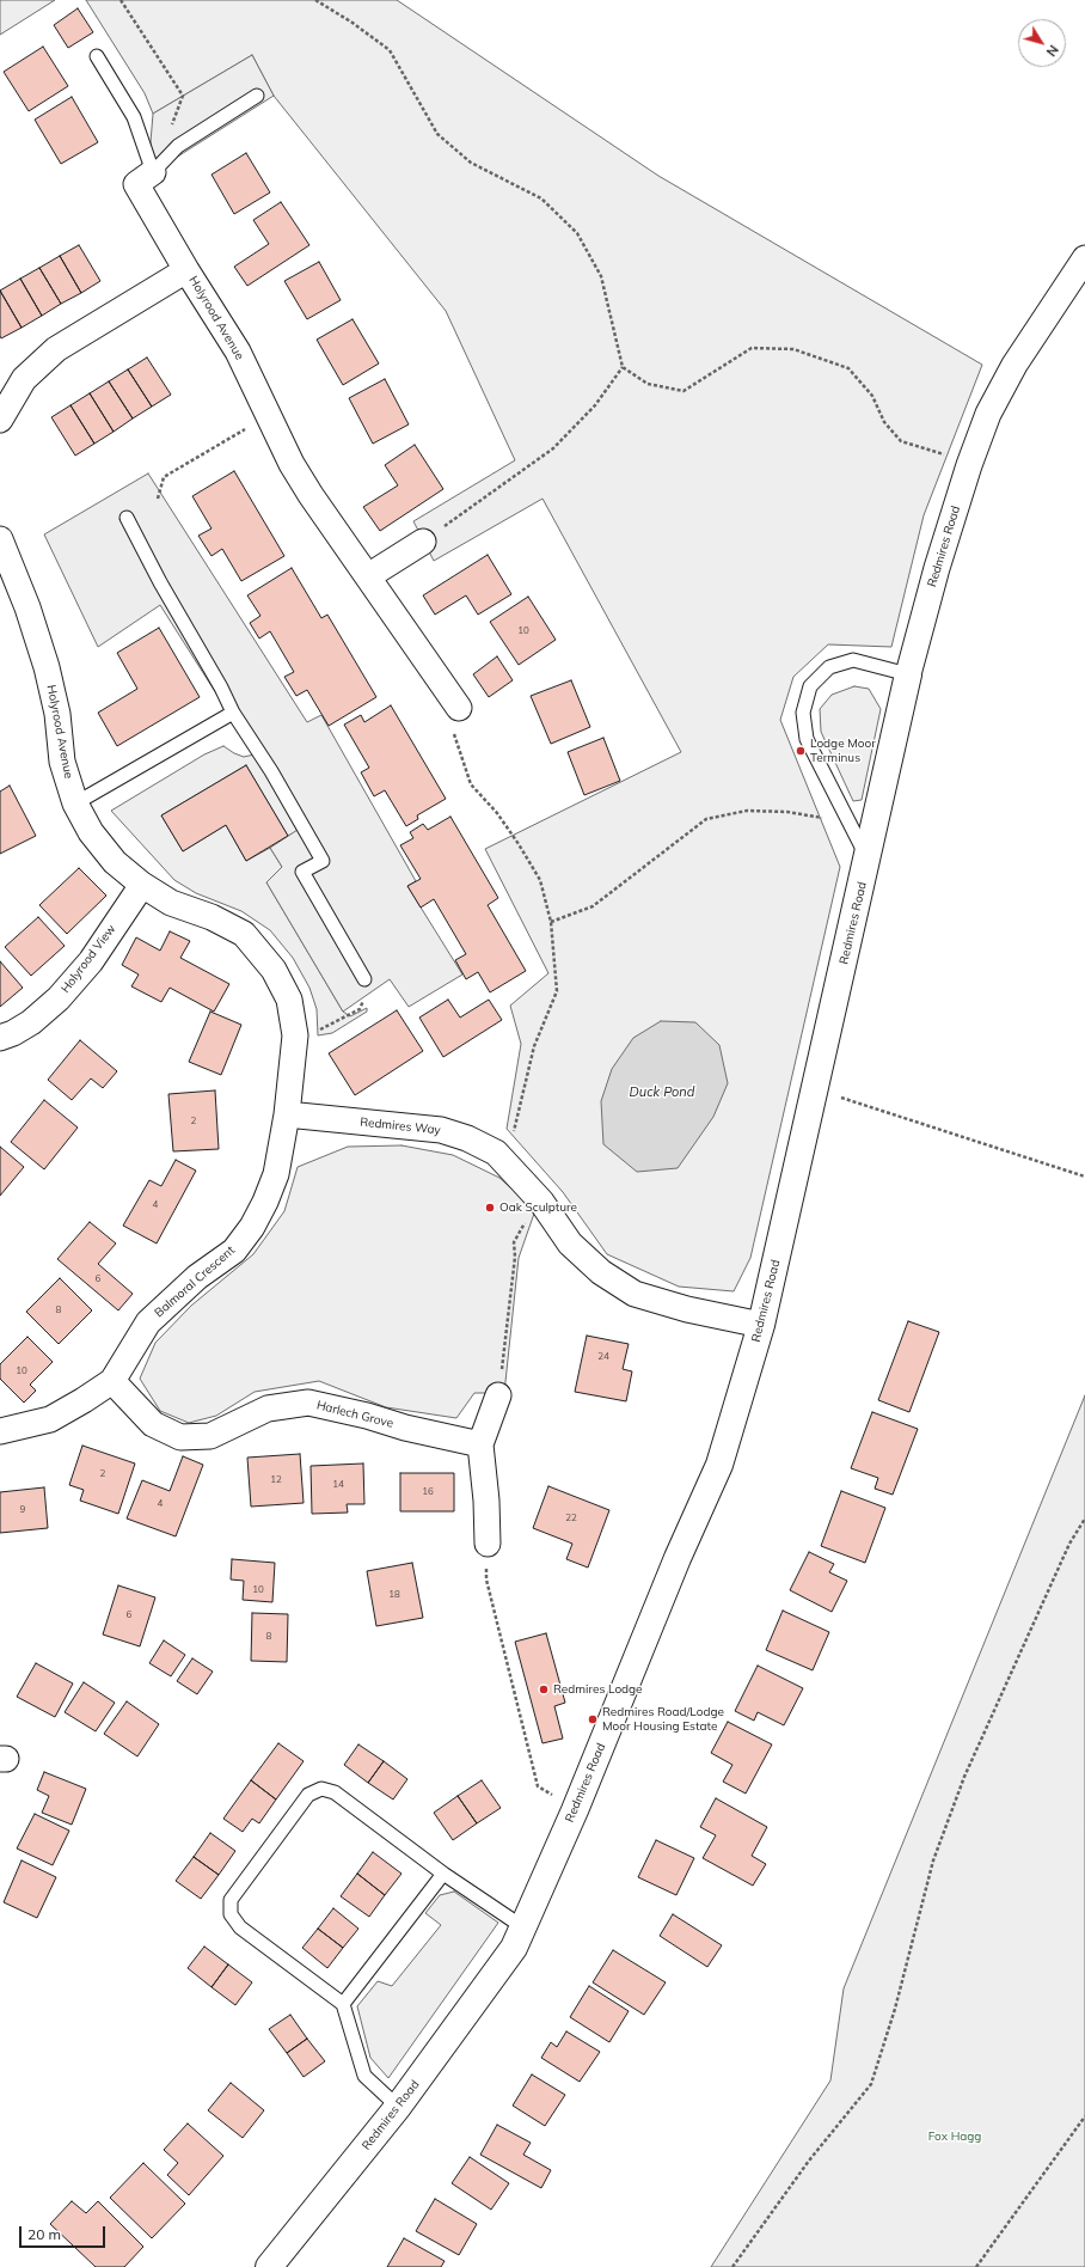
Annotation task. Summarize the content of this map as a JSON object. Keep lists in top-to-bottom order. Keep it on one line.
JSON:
{"streets":{"street":["Holyrood Avenue","Redmires Road","Holyrood View","Redmires Way","Balmoral Crescent","Harlech Grove"]},"crossings":[["Holyrood Avenue","Holyrood View"],["Holyrood Avenue","Redmires Way"],["Holyrood Avenue","Balmoral Crescent"],["Redmires Road","Redmires Way"],["Redmires Way","Balmoral Crescent"],["Balmoral Crescent","Harlech Grove"]],"water":["Duck Pond"],"parks":["Fox Hagg"],"places":["Lodge Moor Terminus","Oak Sculpture","Redmires Lodge","Redmires Road/Lodge Moor Housing Estate"],"house_numbers":["10","2","4","6","8","24","10","2","12","14","16","4","9","22","10","18","6","8"],"scale_bar":"20 m","north":"bottom right"}
